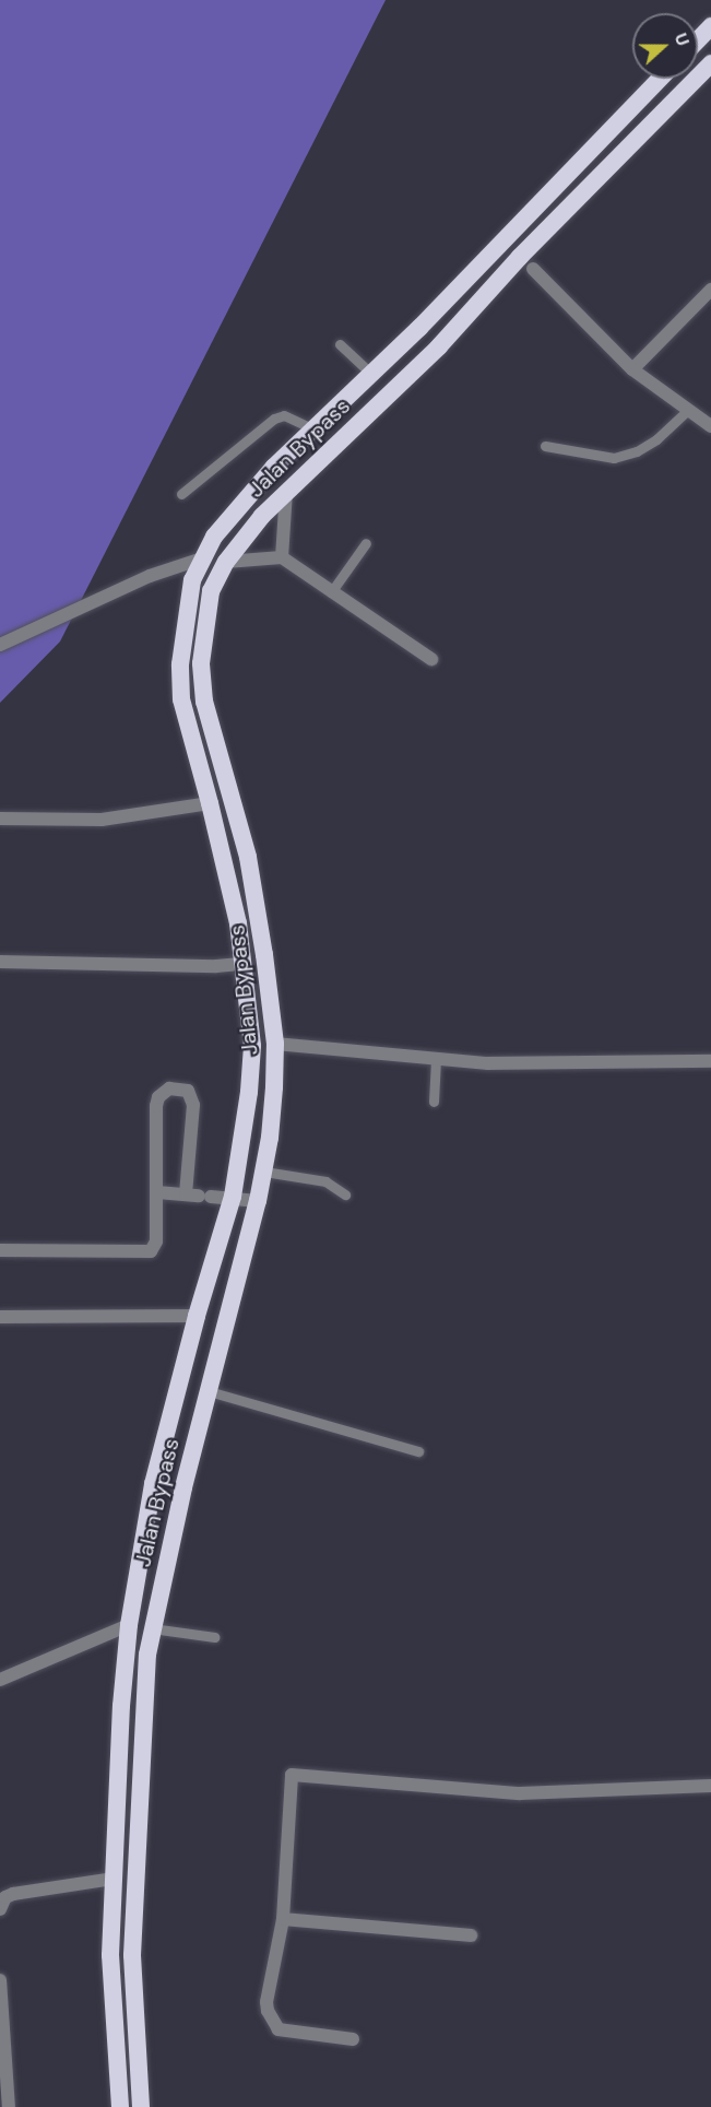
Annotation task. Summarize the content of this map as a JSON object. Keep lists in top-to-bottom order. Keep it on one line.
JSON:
{"streets":{"highway":["Jalan Bypass"]},"north":"right"}
